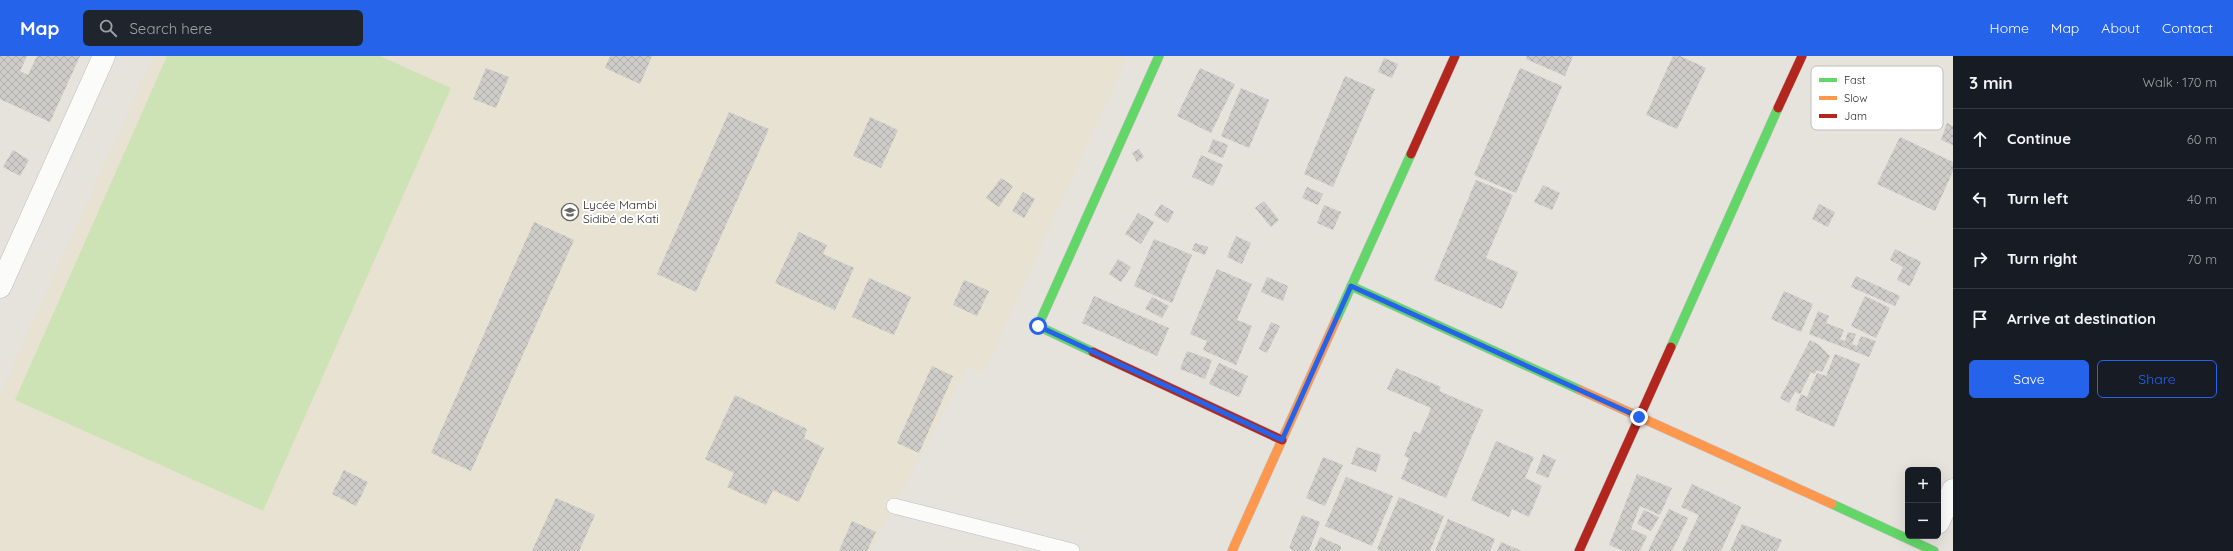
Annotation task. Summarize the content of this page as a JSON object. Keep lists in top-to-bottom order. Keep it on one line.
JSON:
{"places":{"school or university":["Lycée Mambi Sidibé de Kati"]},"legend":["Fast","Slow","Jam"],"page":{"header":"Map","search":"Search here","nav":["Home","Map","About","Contact"],"heading":["3 min","Walk · 170 m"],"list":[["Continue","60 m"],["Turn left","40 m"],["Turn right","70 m"],"Arrive at destination"],"buttons":["Save","Share"],"map_buttons":["+","−"]}}
